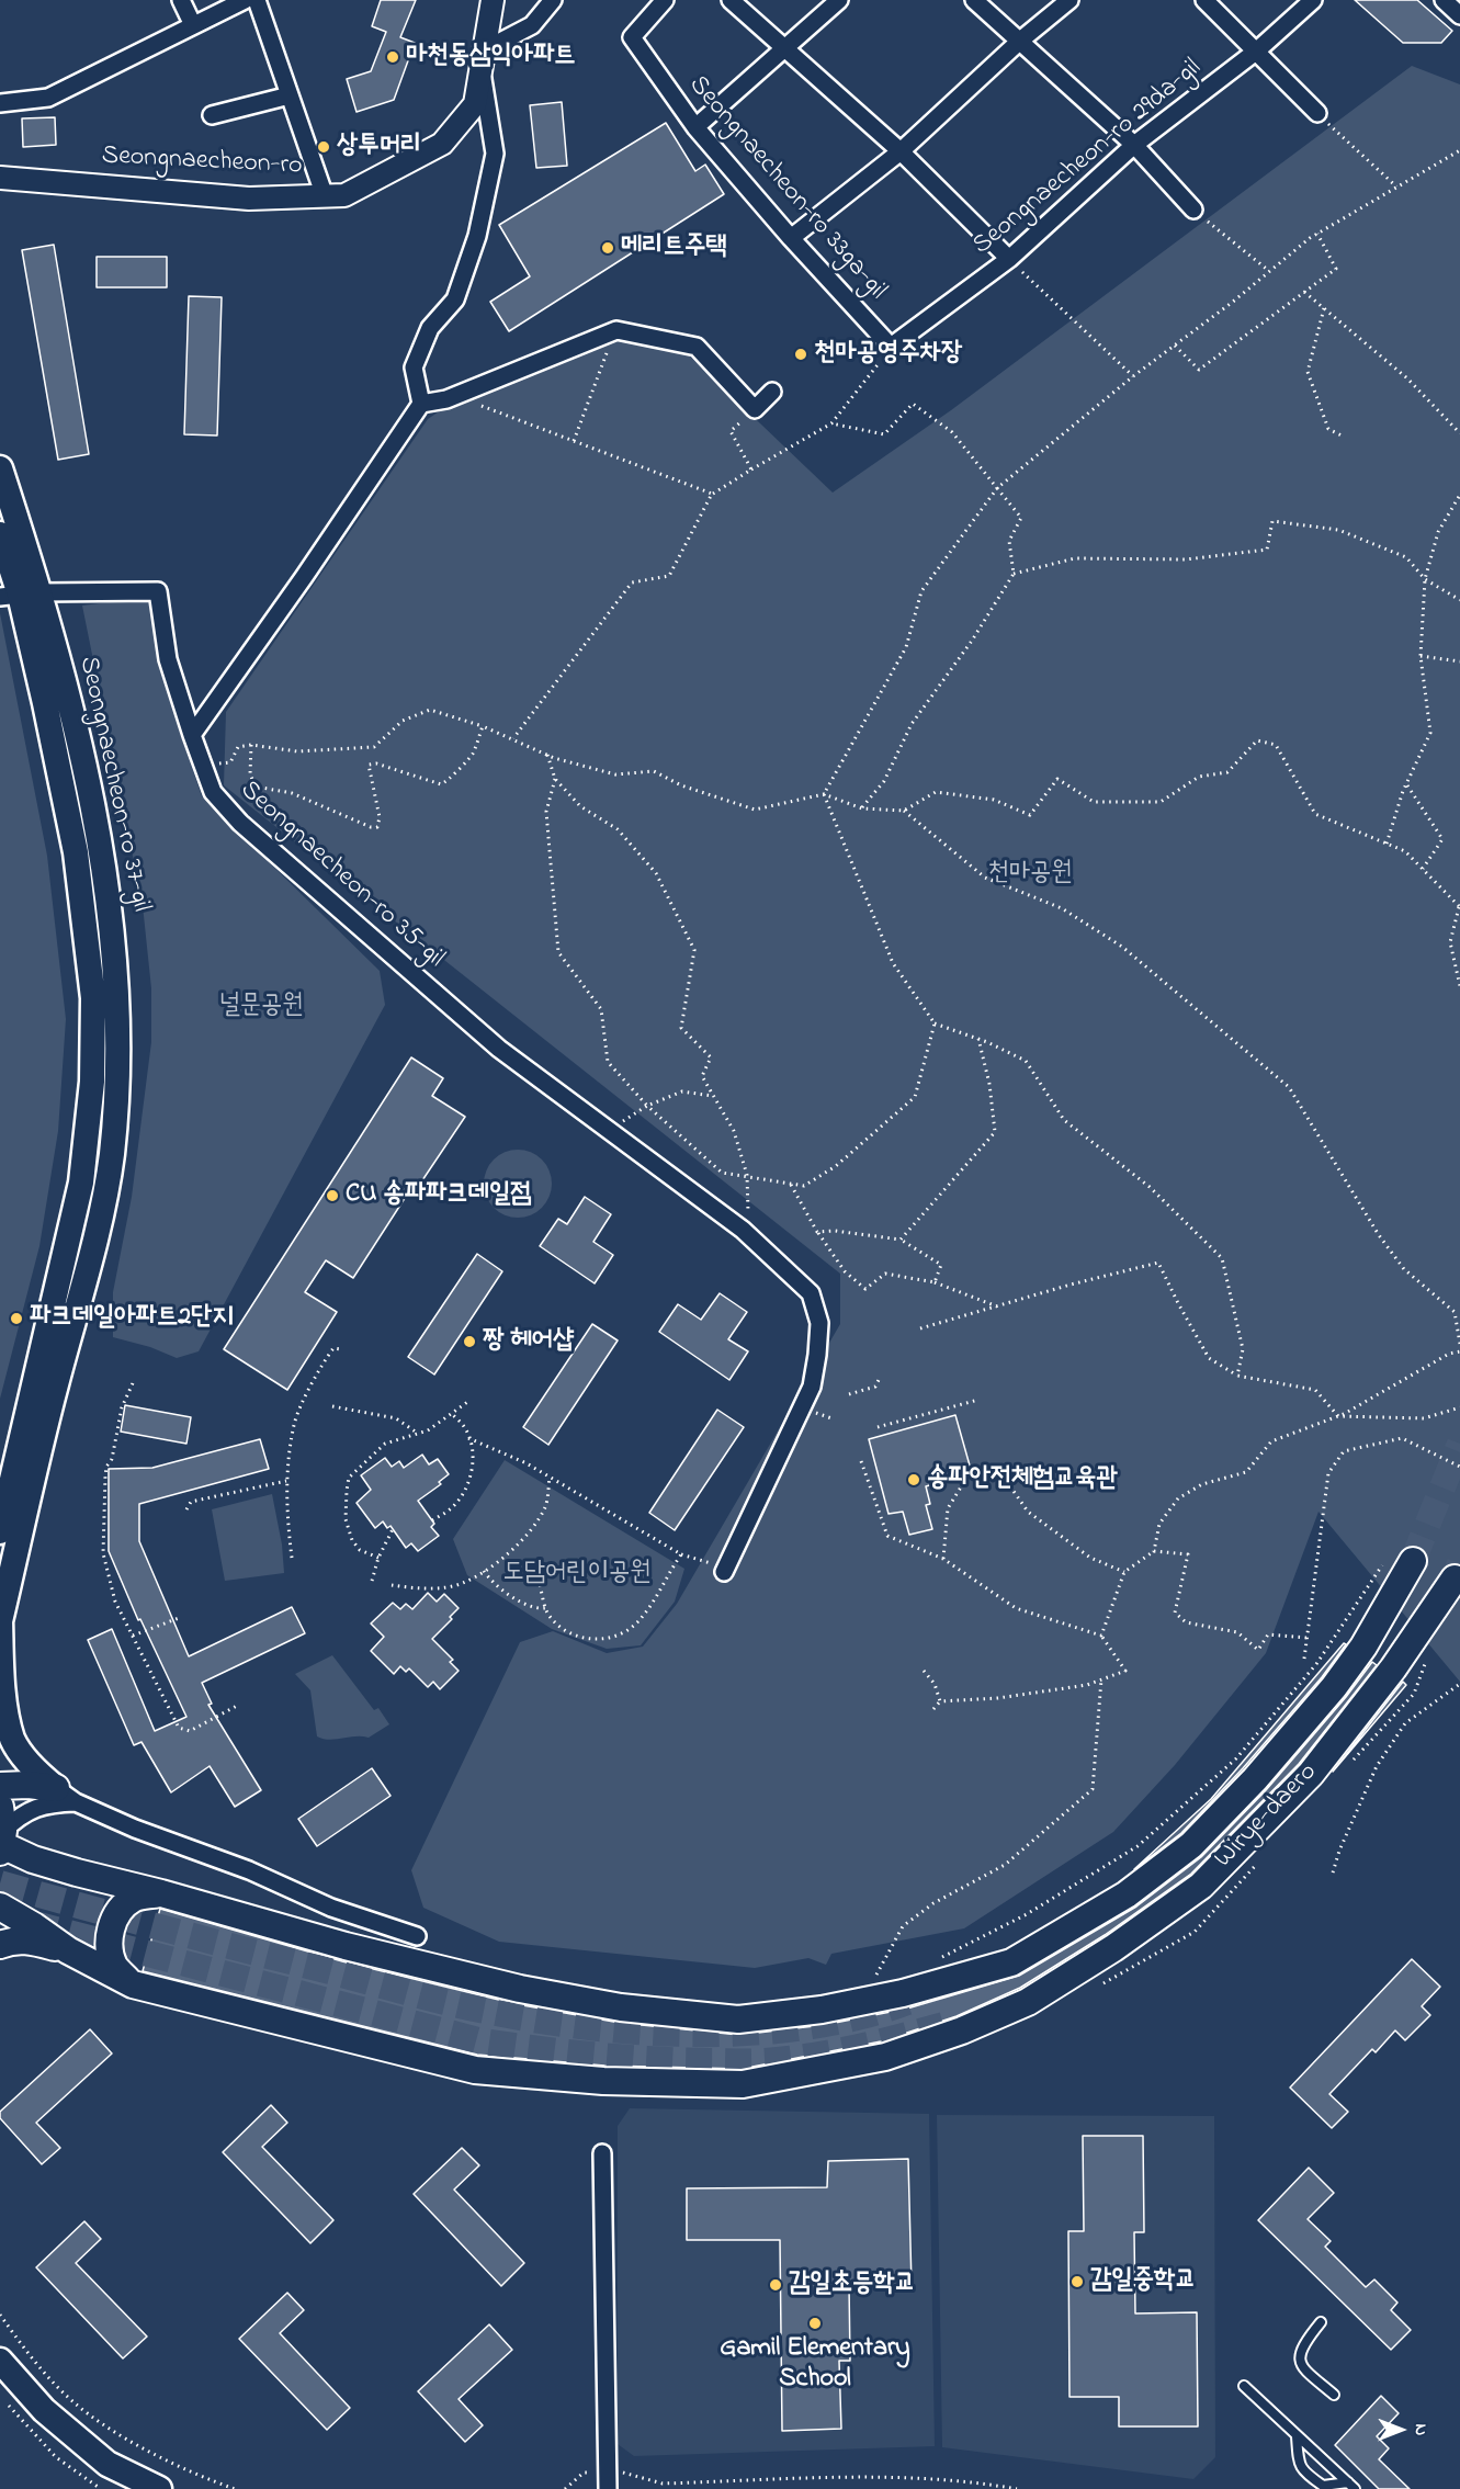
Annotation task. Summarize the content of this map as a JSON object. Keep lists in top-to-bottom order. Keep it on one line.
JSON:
{"streets":{"main road":["Seongnaecheon-ro 37-gil","Wirye-daero"],"street":["Seongnaecheon-ro 29da-gil","Seongnaecheon-ro","Seongnaecheon-ro 33ga-gil","Seongnaecheon-ro 35-gil"]},"crossings":[["Seongnaecheon-ro 29da-gil","Seongnaecheon-ro 33ga-gil"],["Seongnaecheon-ro 37-gil","Seongnaecheon-ro 35-gil"]],"parks":["천마공원","널문공원","도담어린이공원"],"places":["마천동삼익아파트","상투머리","메리트주택","천마공영주차장","CU 송파파크데일점","파크데일아파트2단지","짱 헤어샵","송파안전체험교육관","감일중학교","감일초등학교","Gamil Elementary School"],"north":"right"}
